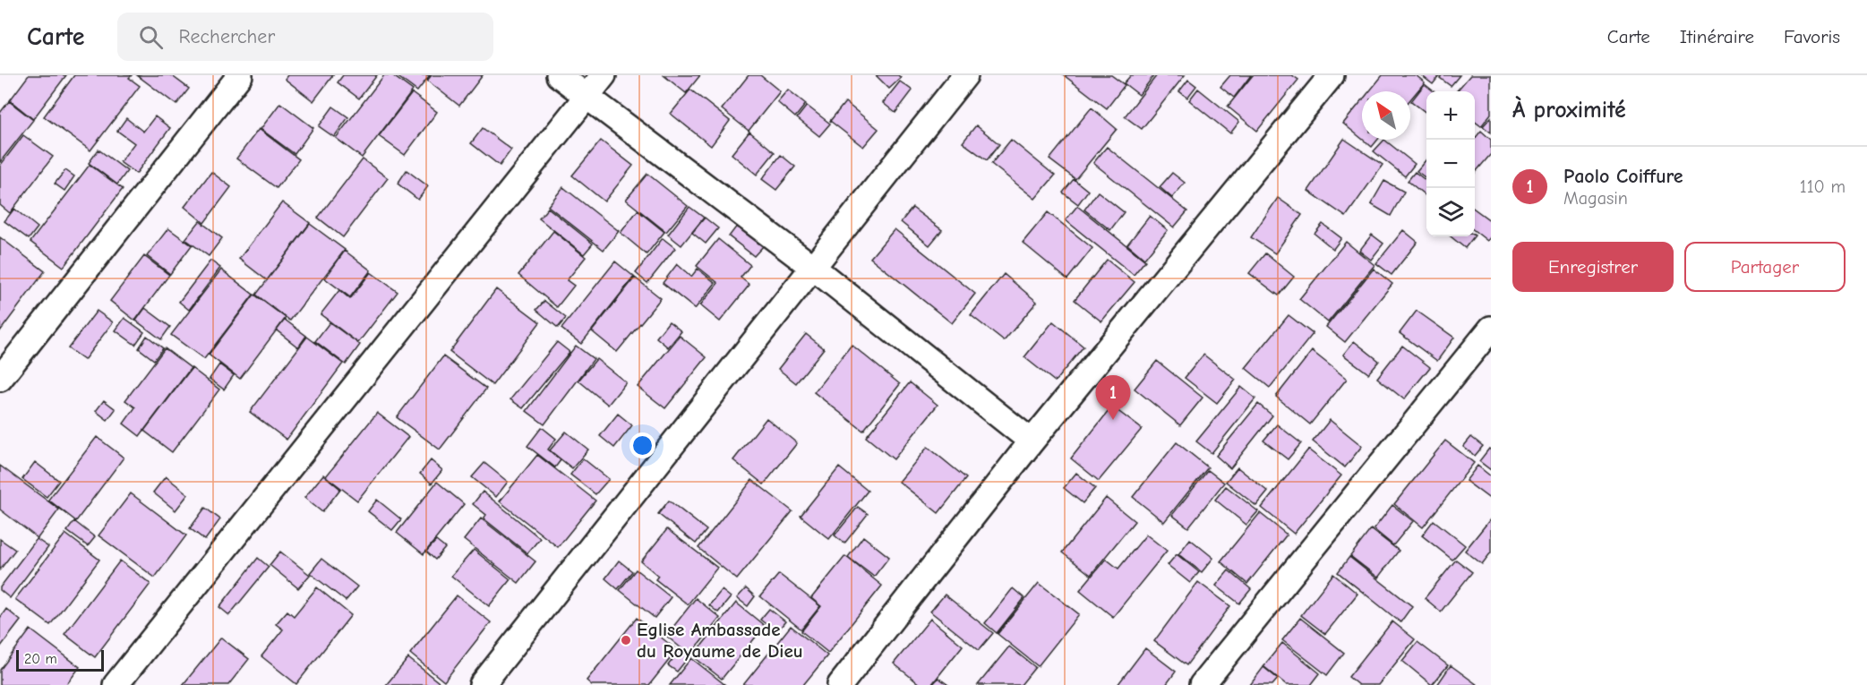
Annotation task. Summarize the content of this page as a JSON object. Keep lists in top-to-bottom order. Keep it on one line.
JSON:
{"places":["Eglise Ambassade du Royaume de Dieu"],"scale_bar":"20 m","north":"top left","page":{"header":"Carte","search":"Rechercher","nav":["Carte","Itinéraire","Favoris"],"heading":"À proximité","map_buttons":["+","−"],"list":[{"mark":"1","name":"Paolo Coiffure","note":"Magasin","value":"110 m"}],"buttons":["Enregistrer","Partager"],"pins":"1","scale":"20 m"}}
